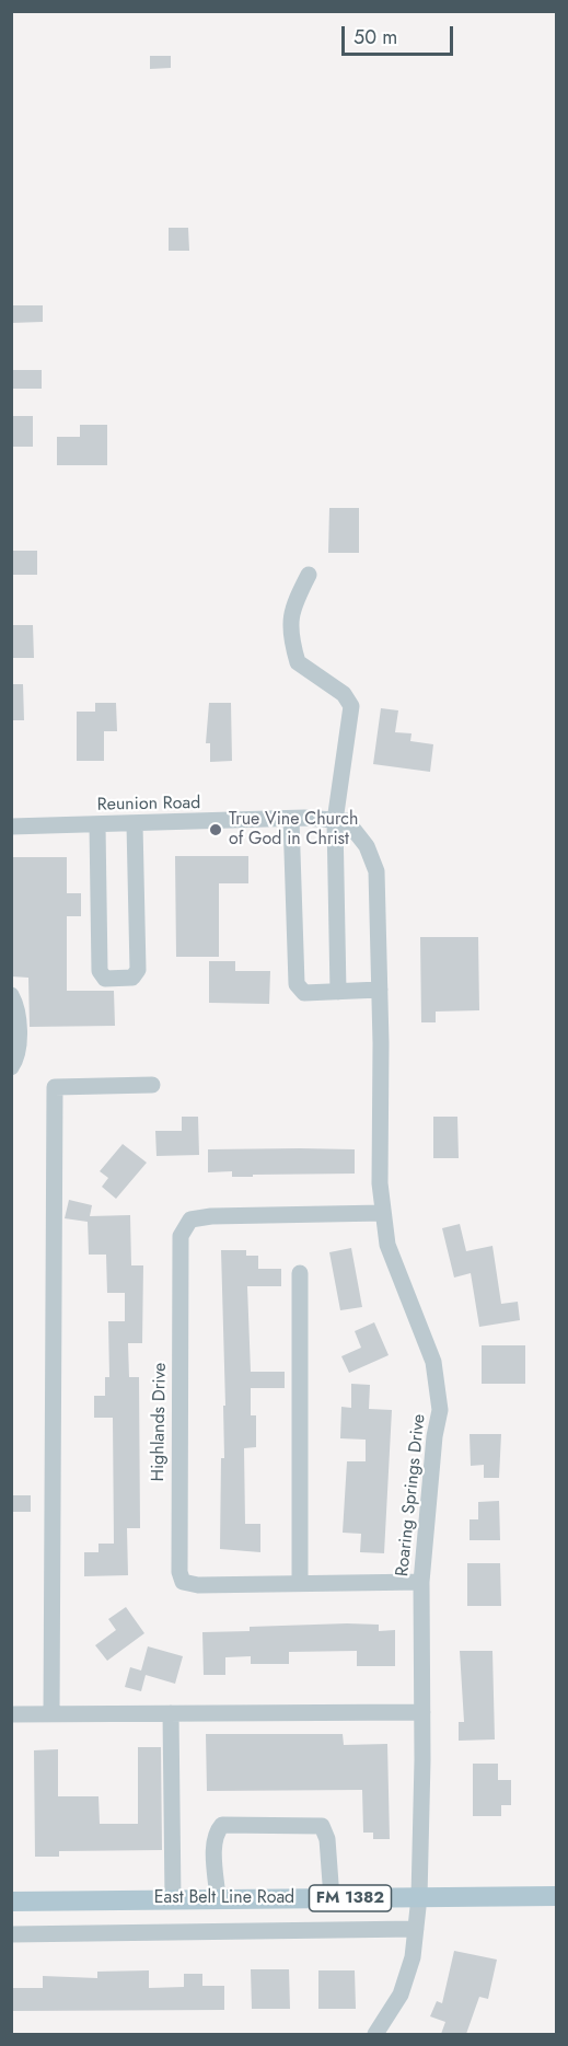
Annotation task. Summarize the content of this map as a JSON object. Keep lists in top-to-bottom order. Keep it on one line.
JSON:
{"streets":{"main road":["East Belt Line Road","FM 1382"],"street":["Reunion Road","Highlands Drive","Roaring Springs Drive"]},"crossings":[["Reunion Road","Roaring Springs Drive"],["Highlands Drive","Roaring Springs Drive"],["Roaring Springs Drive","East Belt Line Road"]],"places":["True Vine Church of God in Christ"],"scale_bar":"50 m"}
